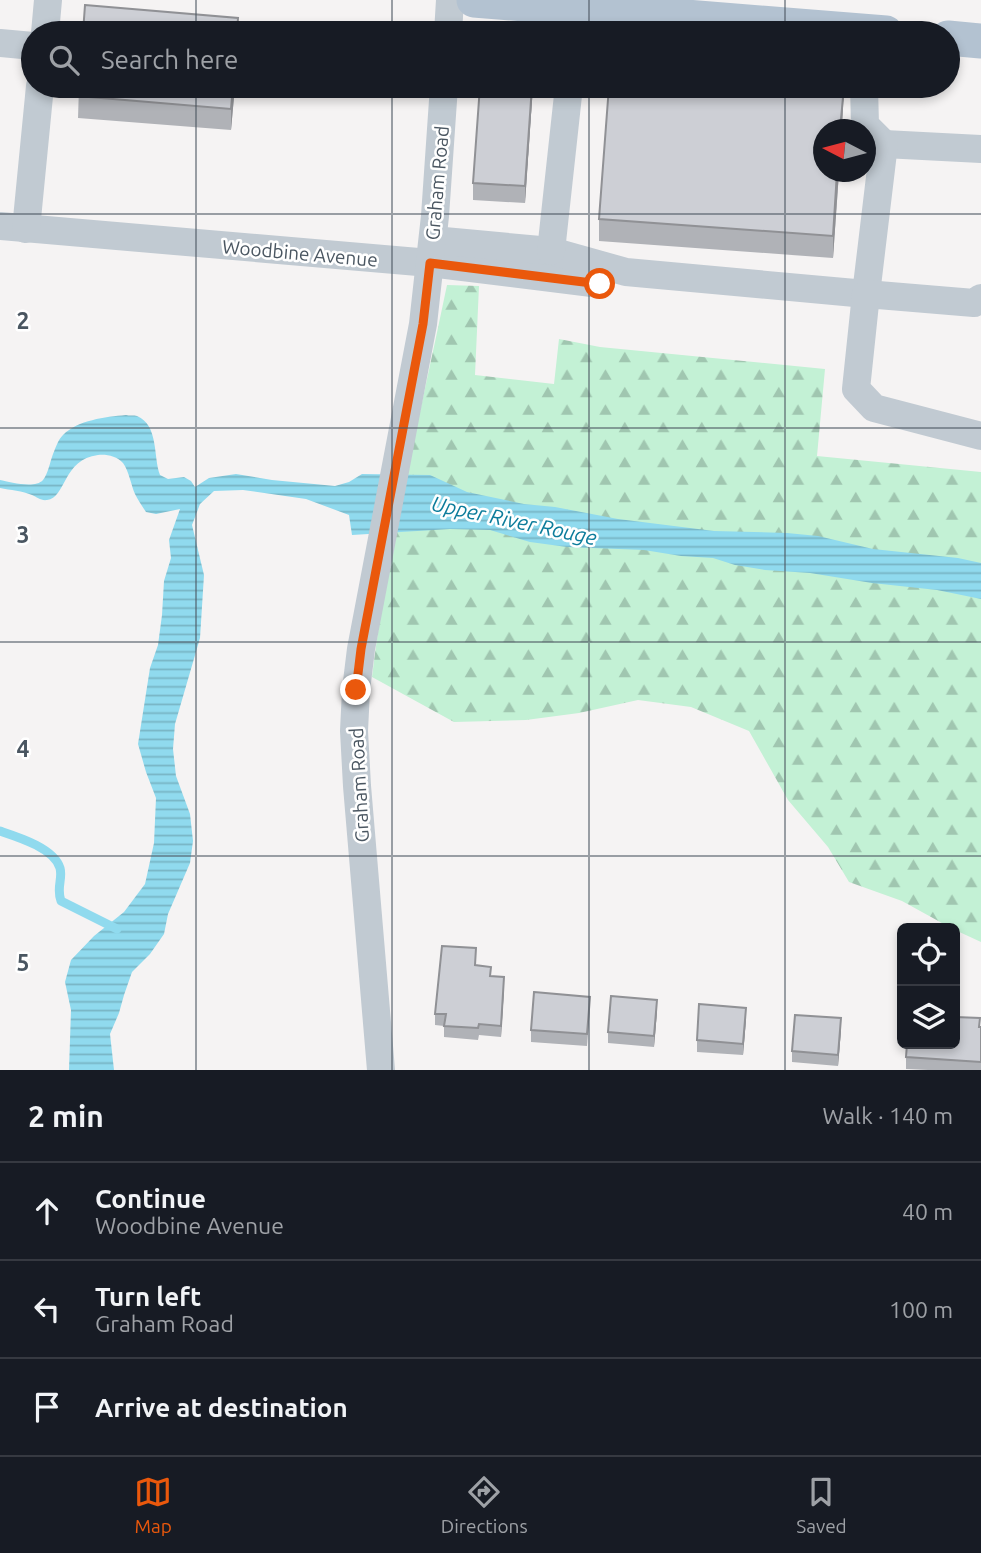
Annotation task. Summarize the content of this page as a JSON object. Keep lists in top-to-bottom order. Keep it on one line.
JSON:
{"streets":{"street":["Graham Road","Woodbine Avenue"]},"crossings":[["Graham Road","Woodbine Avenue"]],"water":["Upper River Rouge"],"north":"left","page":{"search":"Search here","heading":["2 min","Walk · 140 m"],"list":[["Continue","Woodbine Avenue","40 m"],["Turn left","Graham Road","100 m"],"Arrive at destination"],"nav":["Map","Directions","Saved"]},"grid":{"rows":["2","3","4","5"]}}
